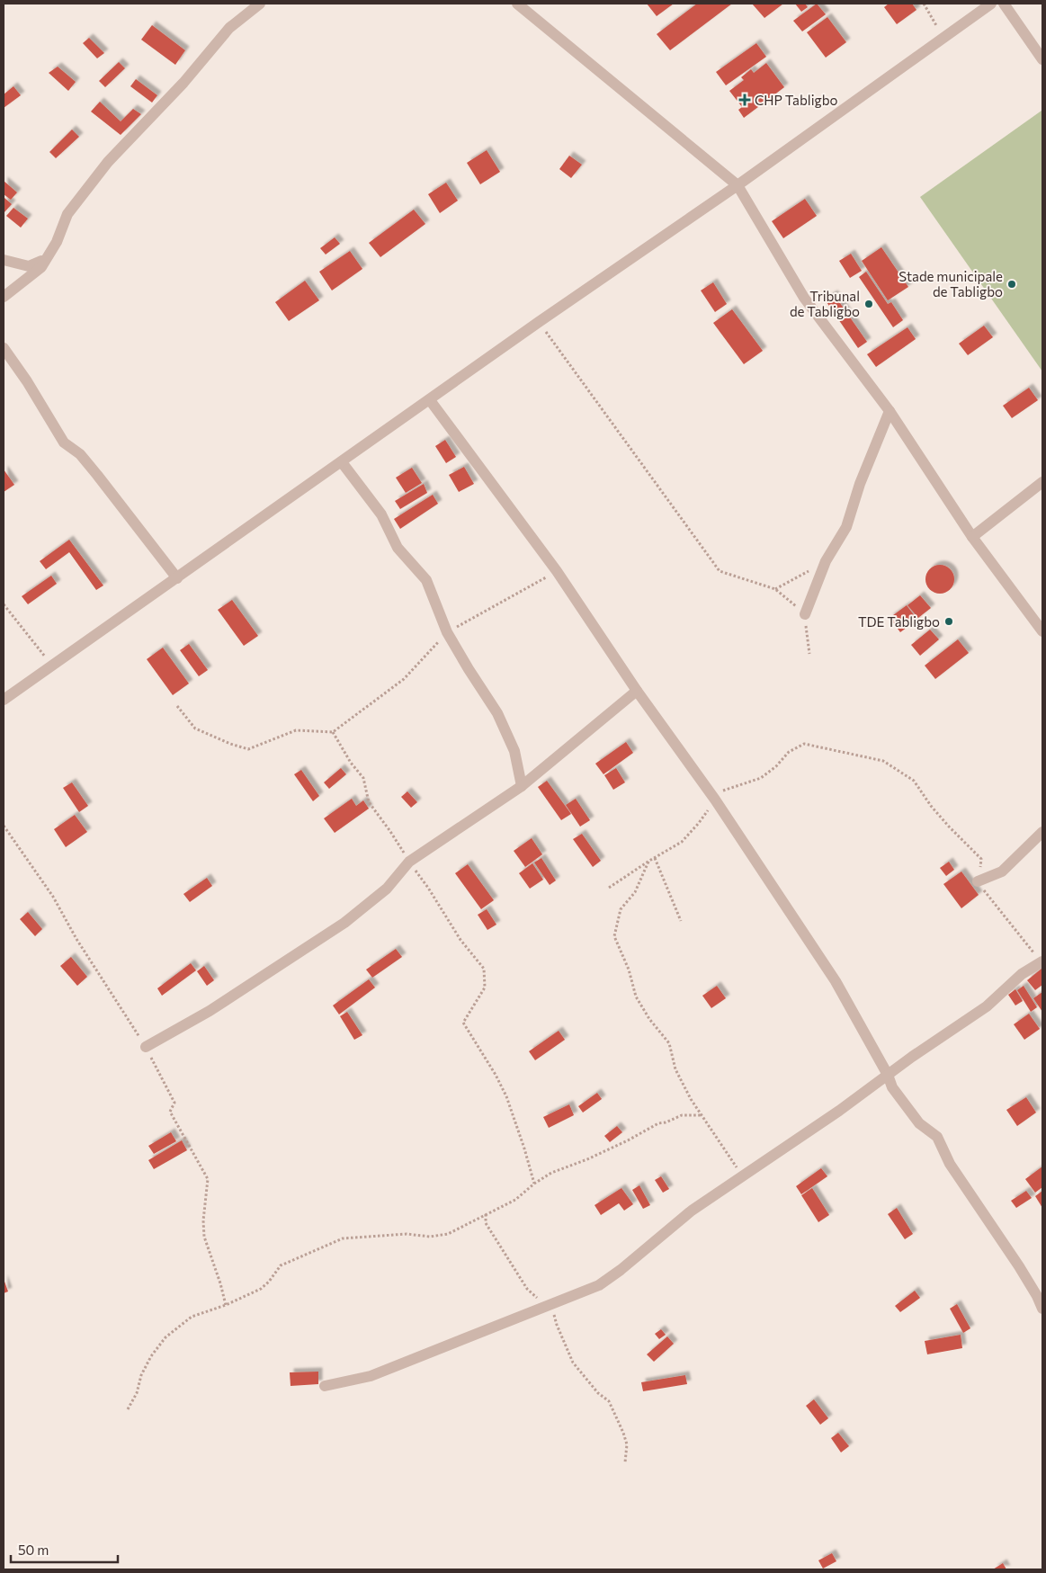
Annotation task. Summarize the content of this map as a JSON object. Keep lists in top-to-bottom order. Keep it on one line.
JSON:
{"places":{"health":["CHP Tabligbo"],"other":["Stade municipale de Tabligbo","Tribunal de Tabligbo","TDE Tabligbo"]},"scale_bar":"50 m"}
